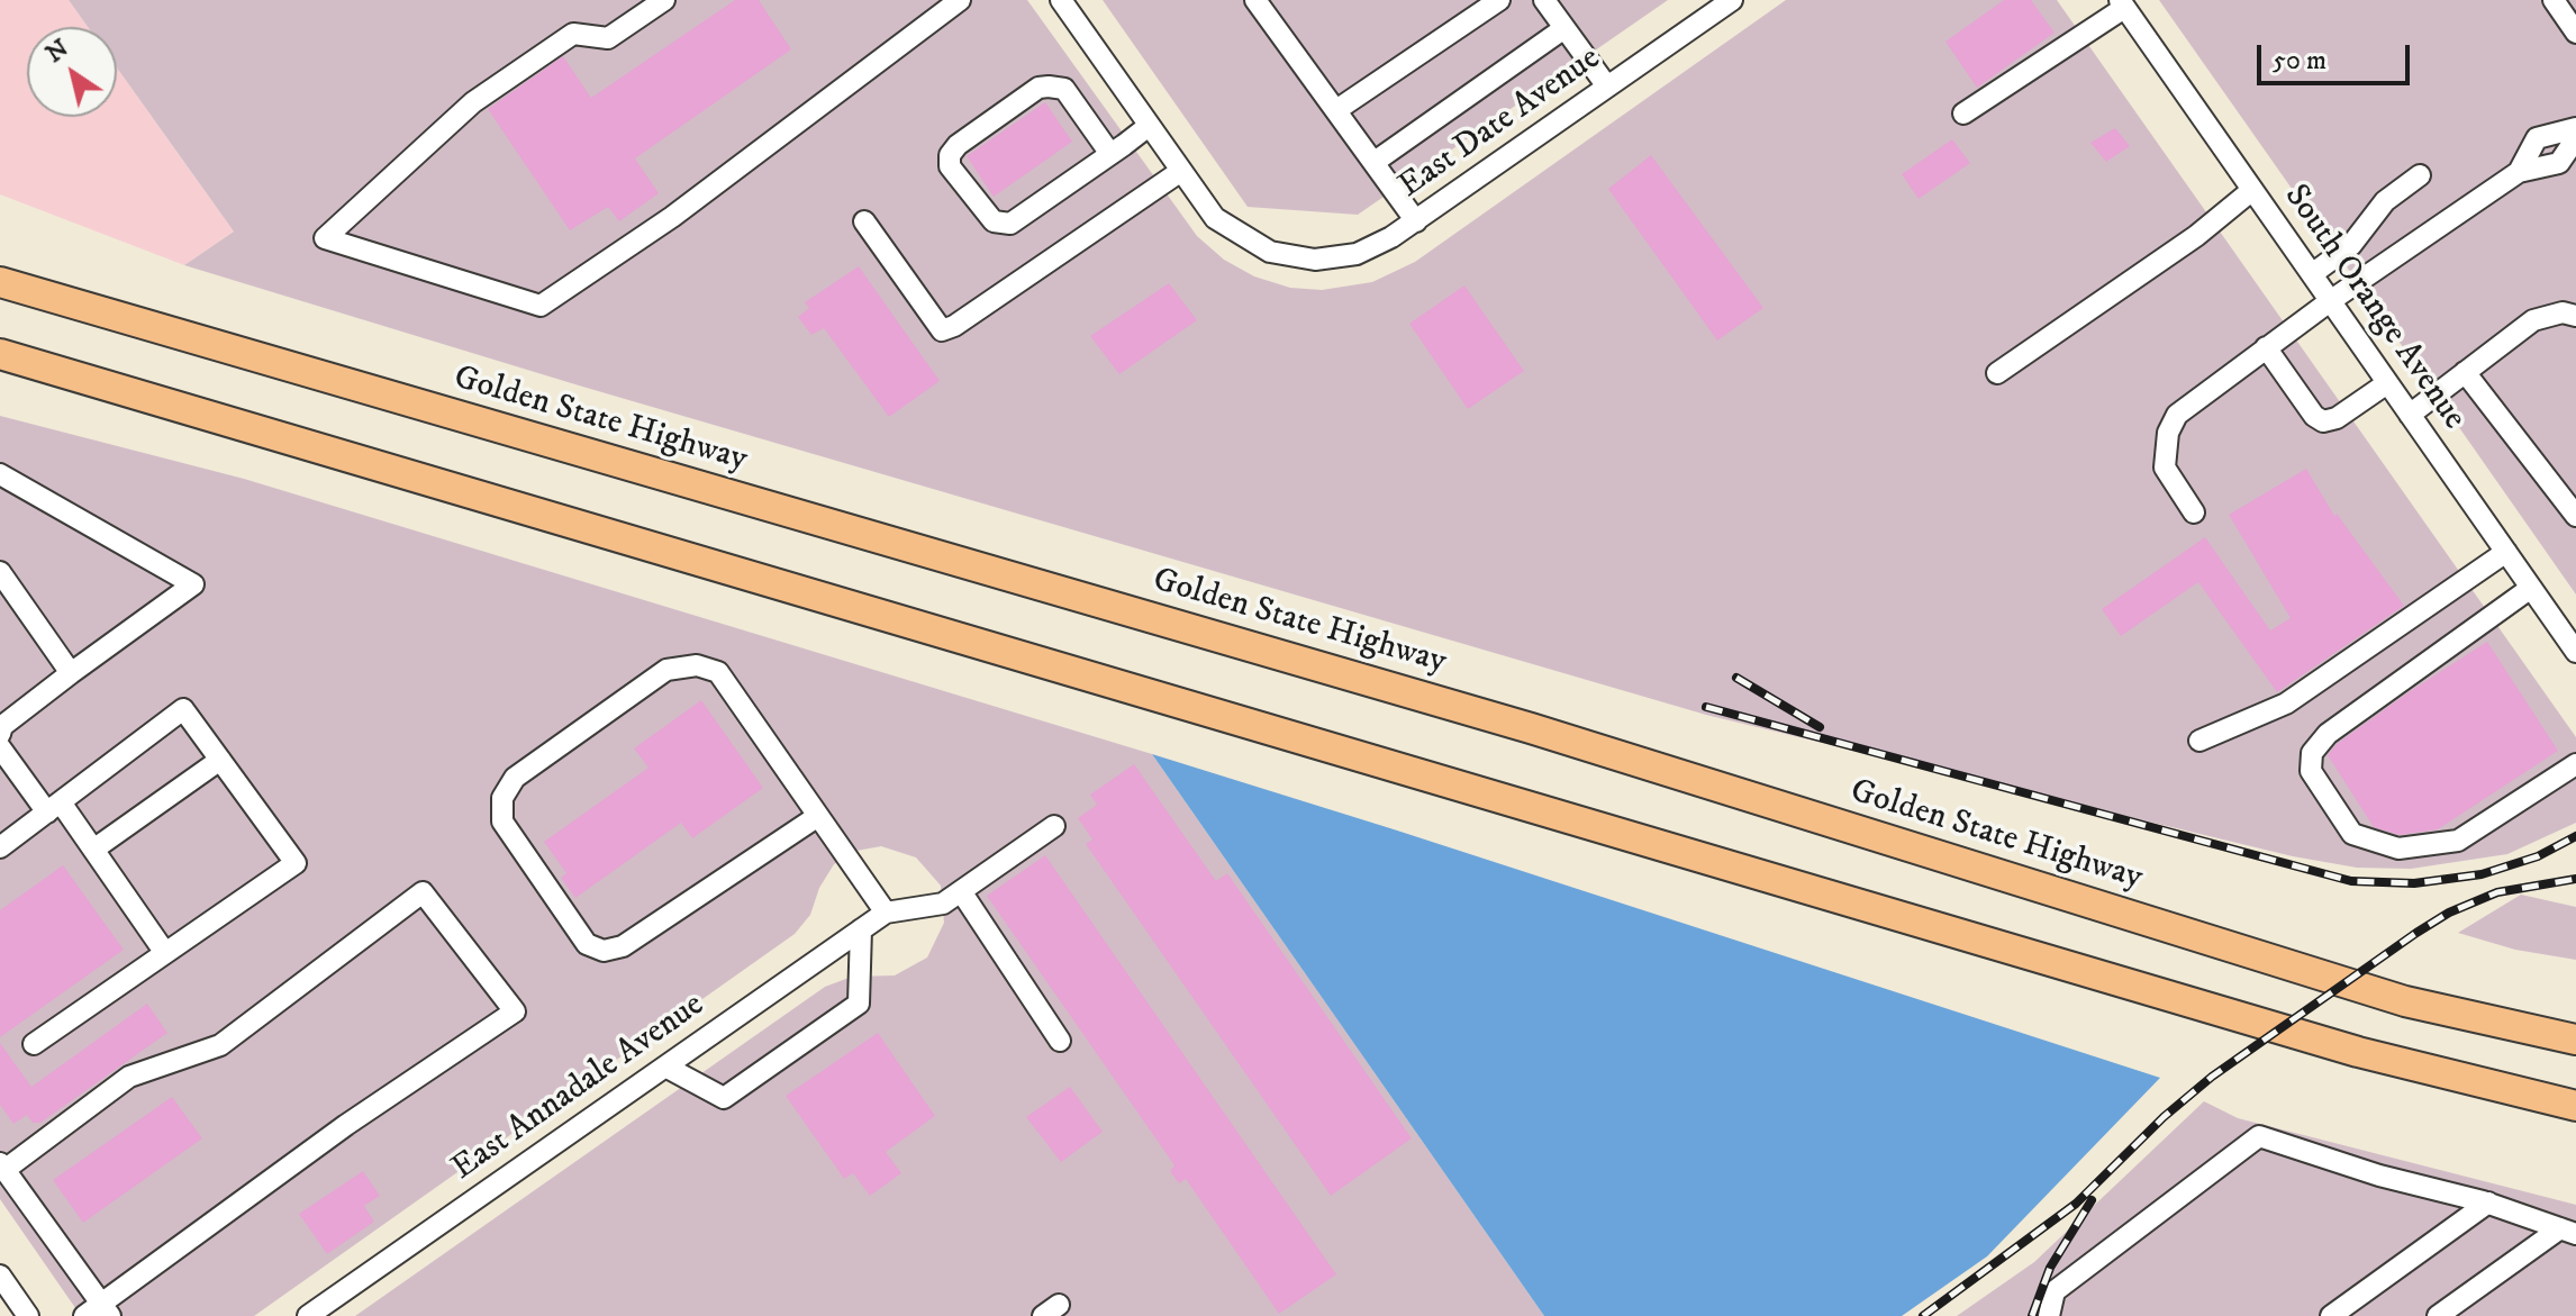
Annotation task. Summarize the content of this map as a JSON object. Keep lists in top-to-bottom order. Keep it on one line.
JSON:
{"streets":{"highway":["Golden State Highway"],"street":["East Date Avenue","South Orange Avenue","East Annadale Avenue"]},"scale_bar":"50 m","north":"top left"}
